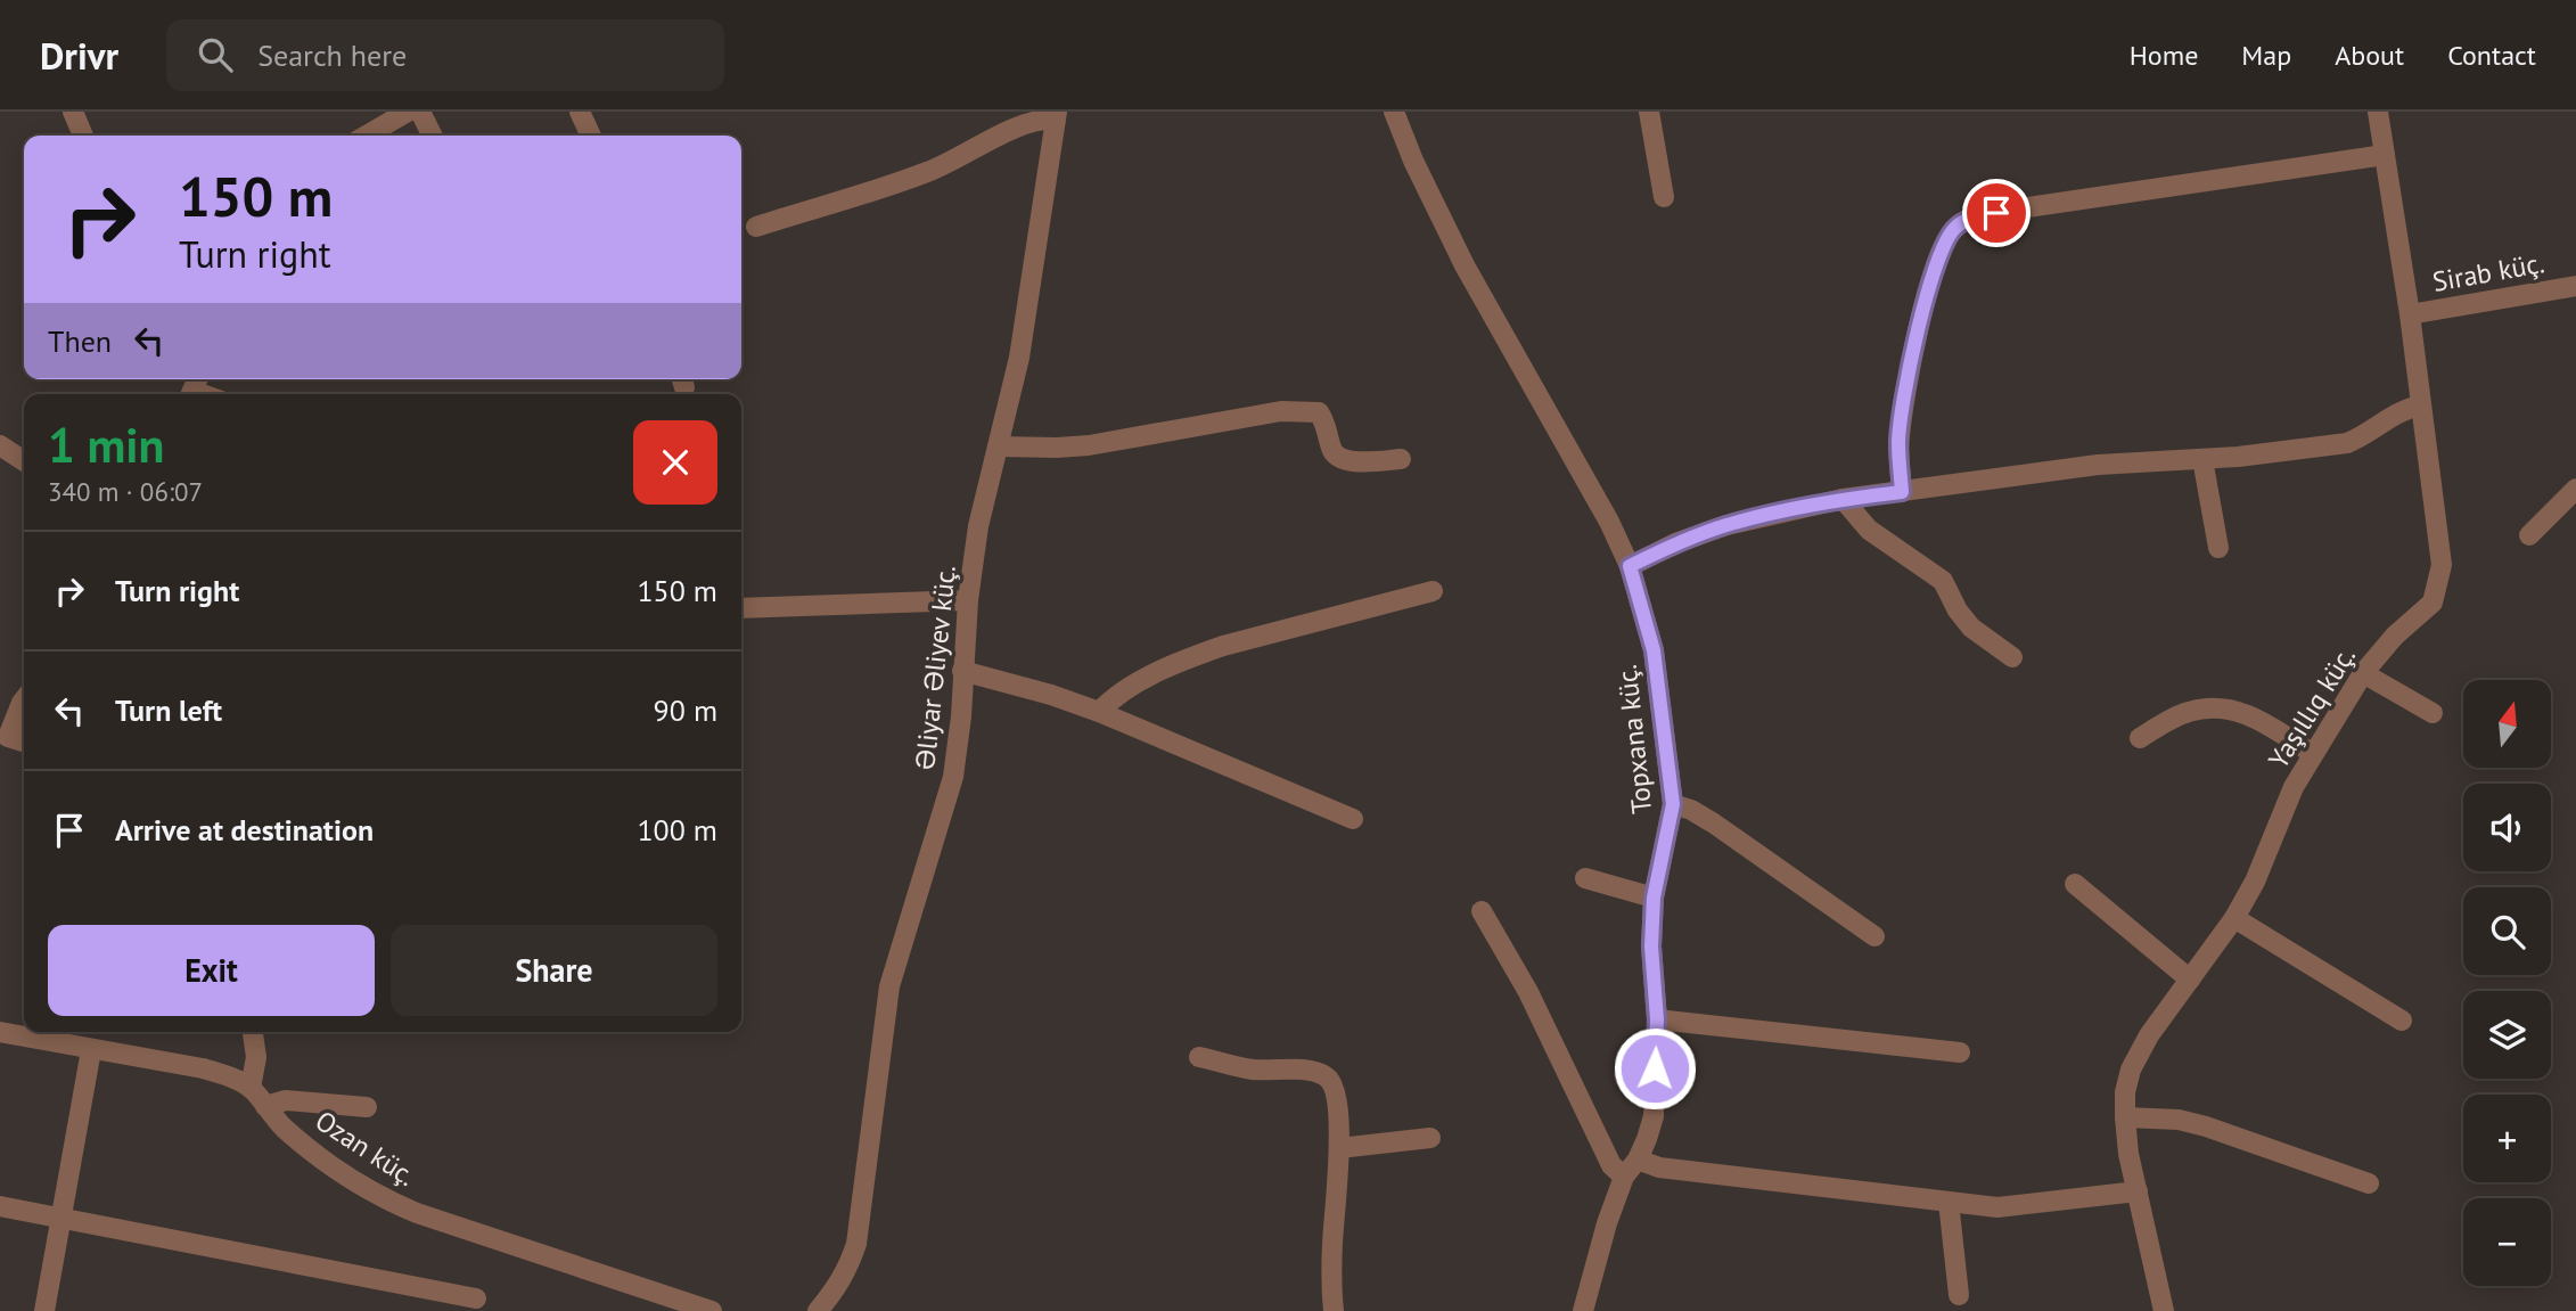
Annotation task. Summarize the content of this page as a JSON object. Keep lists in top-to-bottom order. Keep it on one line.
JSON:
{"streets":{"street":["Sirab küç.","Əliyar Əliyev küç.","Yaşıllıq küç.","Topxana küç.","Ozan küç."]},"crossings":[["Sirab küç.","Yaşıllıq küç."]],"north":"top","page":{"header":"Drivr","search":"Search here","nav":["Home","Map","About","Contact"],"turn":["150 m","Turn right"],"then":"Then","heading":["1 min","340 m · 06:07"],"list":[{"name":"Turn right","value":"150 m"},{"name":"Turn left","value":"90 m"},{"name":"Arrive at destination","value":"100 m"}],"map_buttons":["+","−"],"buttons":["Exit","Share"]}}
